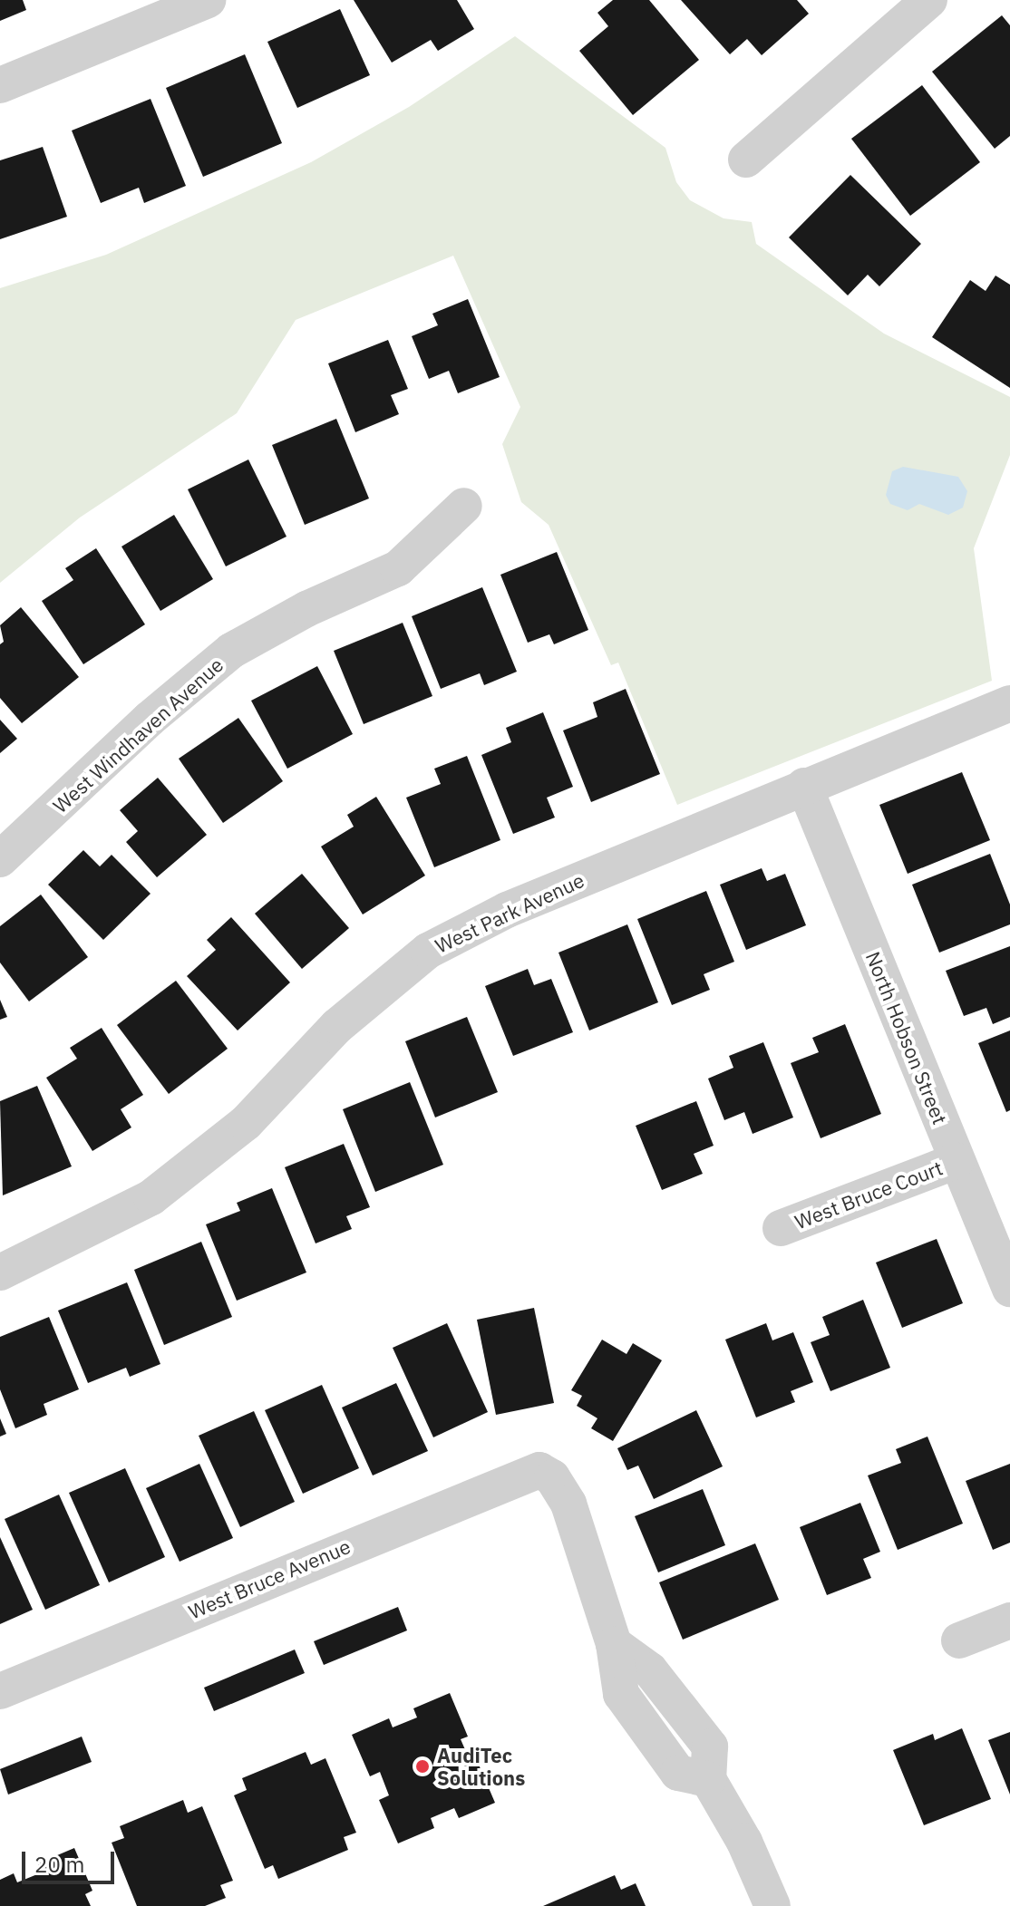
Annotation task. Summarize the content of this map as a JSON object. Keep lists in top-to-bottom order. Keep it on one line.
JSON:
{"streets":{"street":["West Windhaven Avenue","West Park Avenue","North Hobson Street","West Bruce Court","West Bruce Avenue"]},"crossings":[["West Park Avenue","North Hobson Street"],["North Hobson Street","West Bruce Court"]],"places":["AudiTec Solutions"],"scale_bar":"20 m"}
